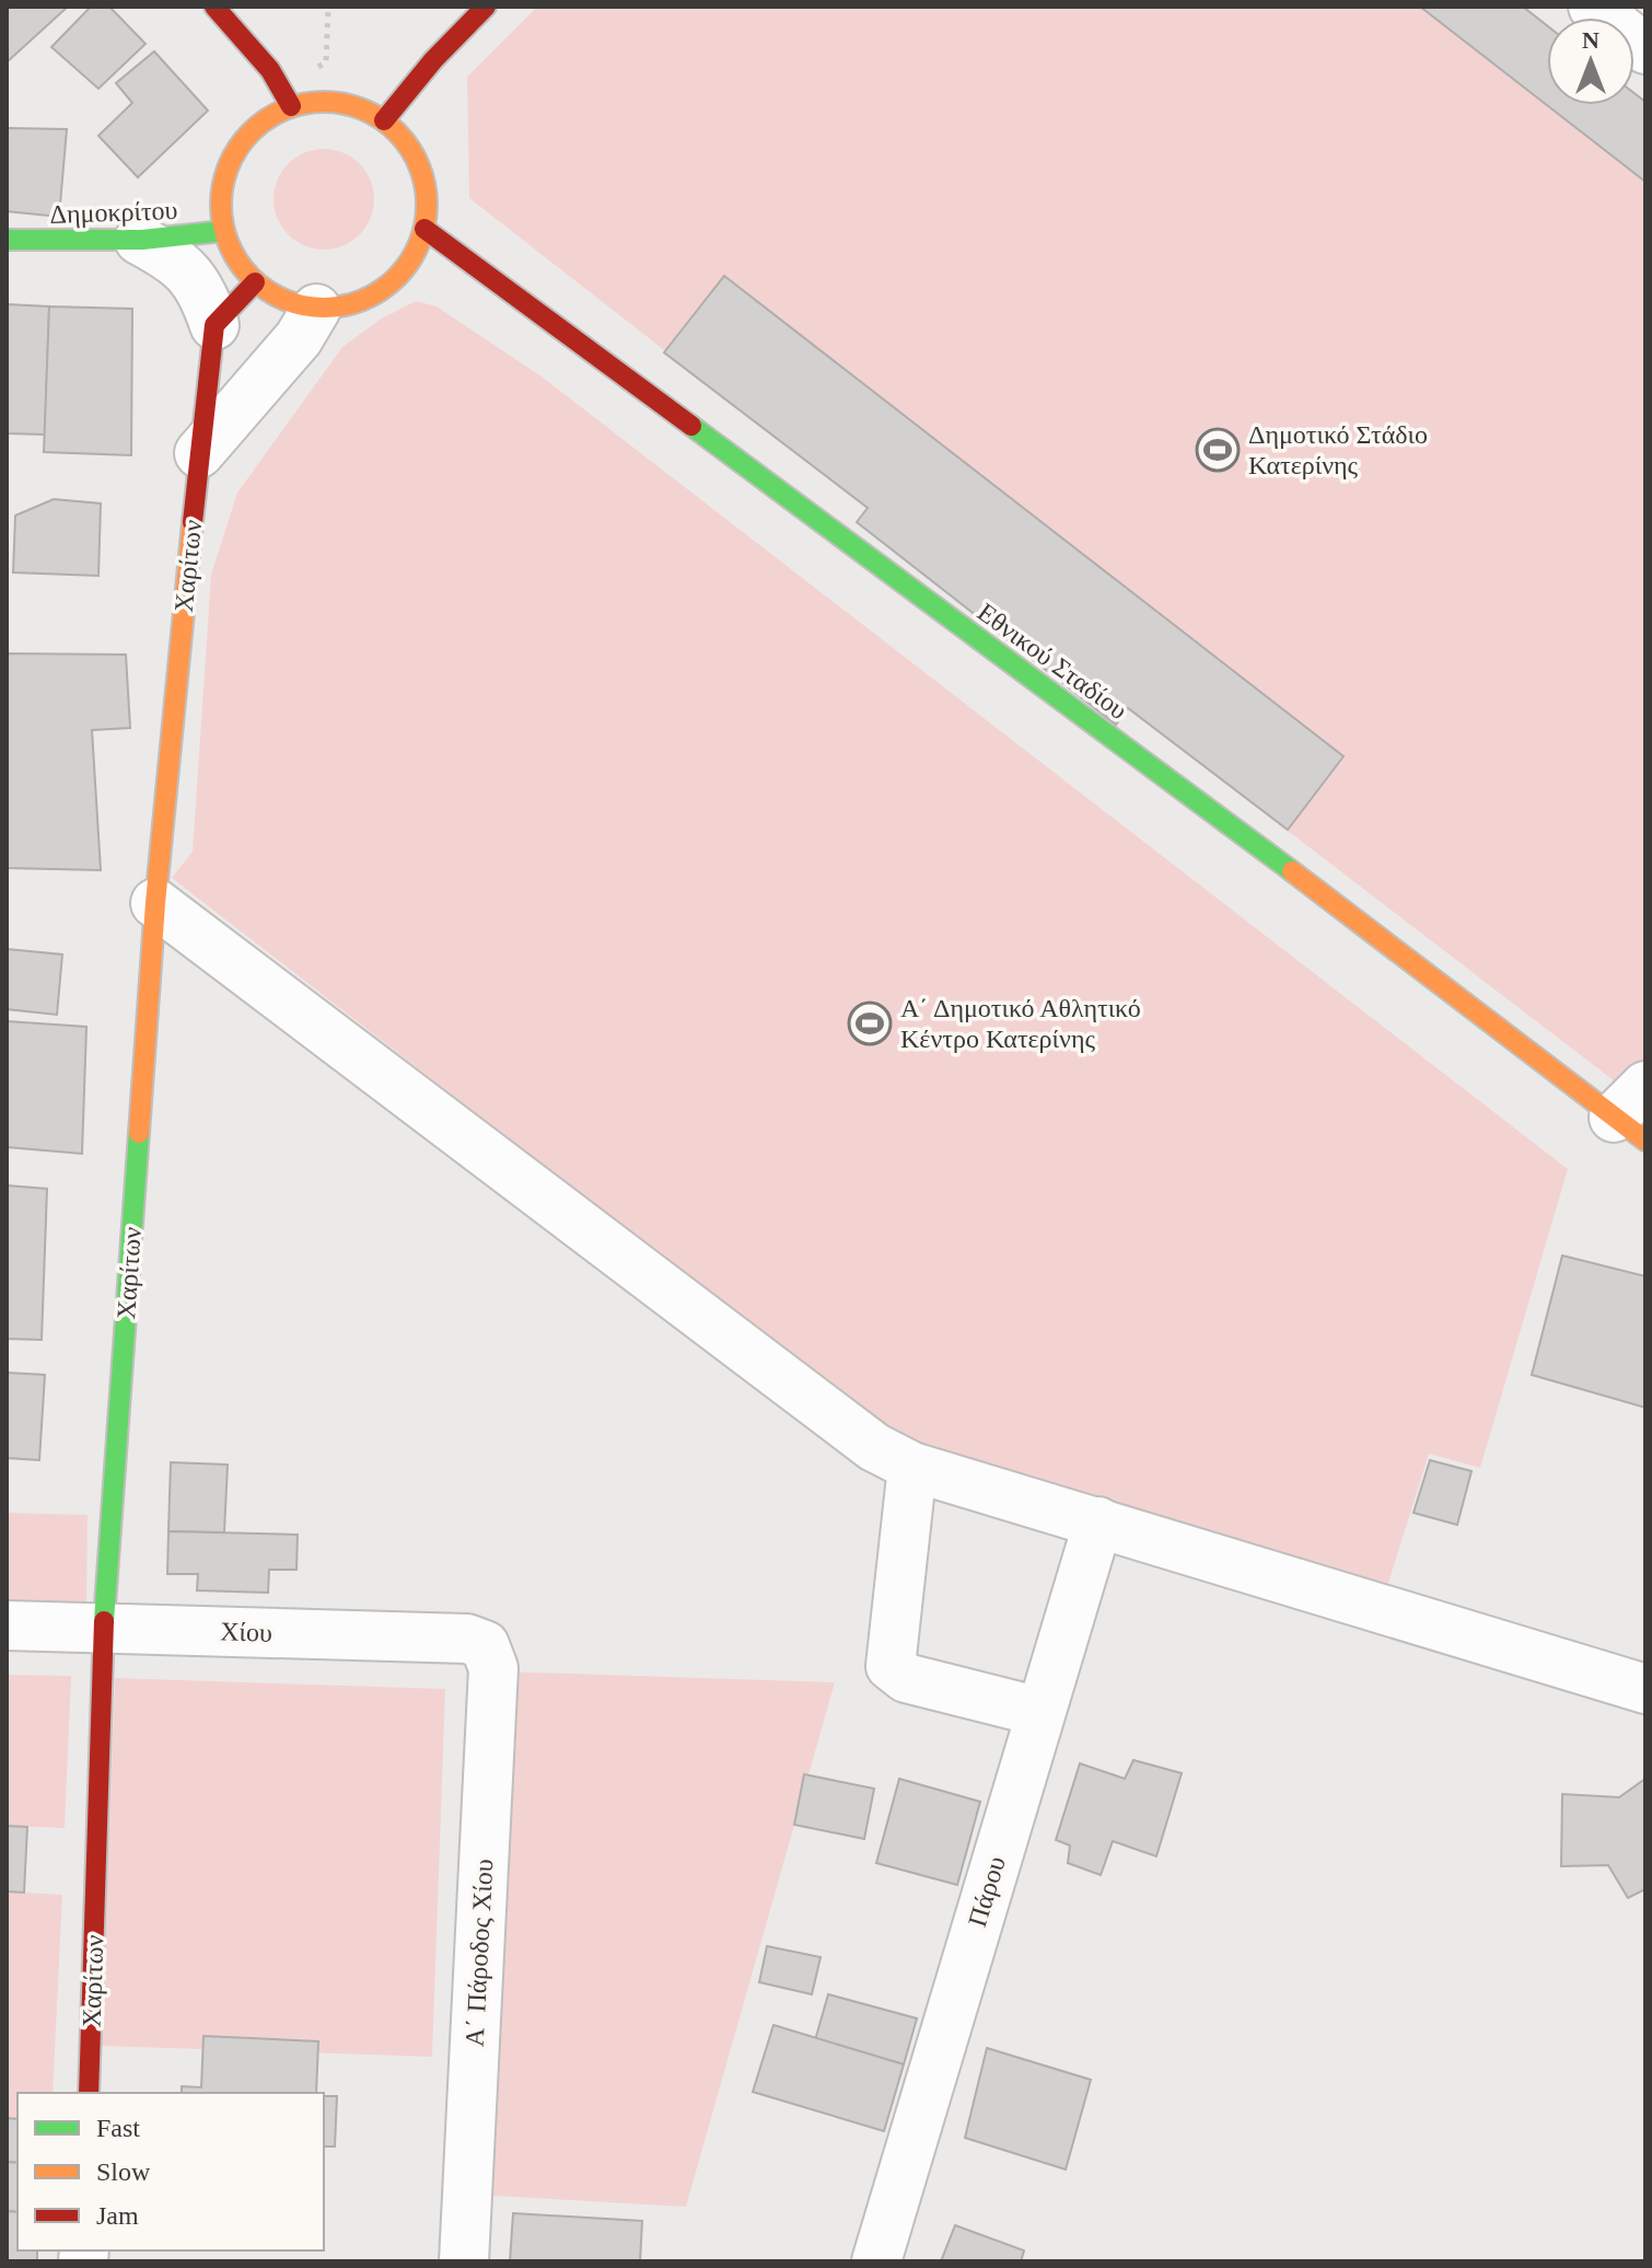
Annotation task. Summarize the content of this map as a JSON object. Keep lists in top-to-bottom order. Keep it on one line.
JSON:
{"streets":{"street":["Δημοκρίτου","Χαρίτων","Εθνικού Σταδίου","Χίου","Πάρου","Α΄ Πάροδος Χίου"]},"crossings":[["Δημοκρίτου","Εθνικού Σταδίου"],["Χαρίτων","Χίου"],["Χίου","Α΄ Πάροδος Χίου"]],"places":{"sports":["Δημοτικό Στάδιο Κατερίνης","Α΄ Δημοτικό Αθλητικό Κέντρο Κατερίνης"]},"legend":["Fast","Slow","Jam"],"north":"top"}
